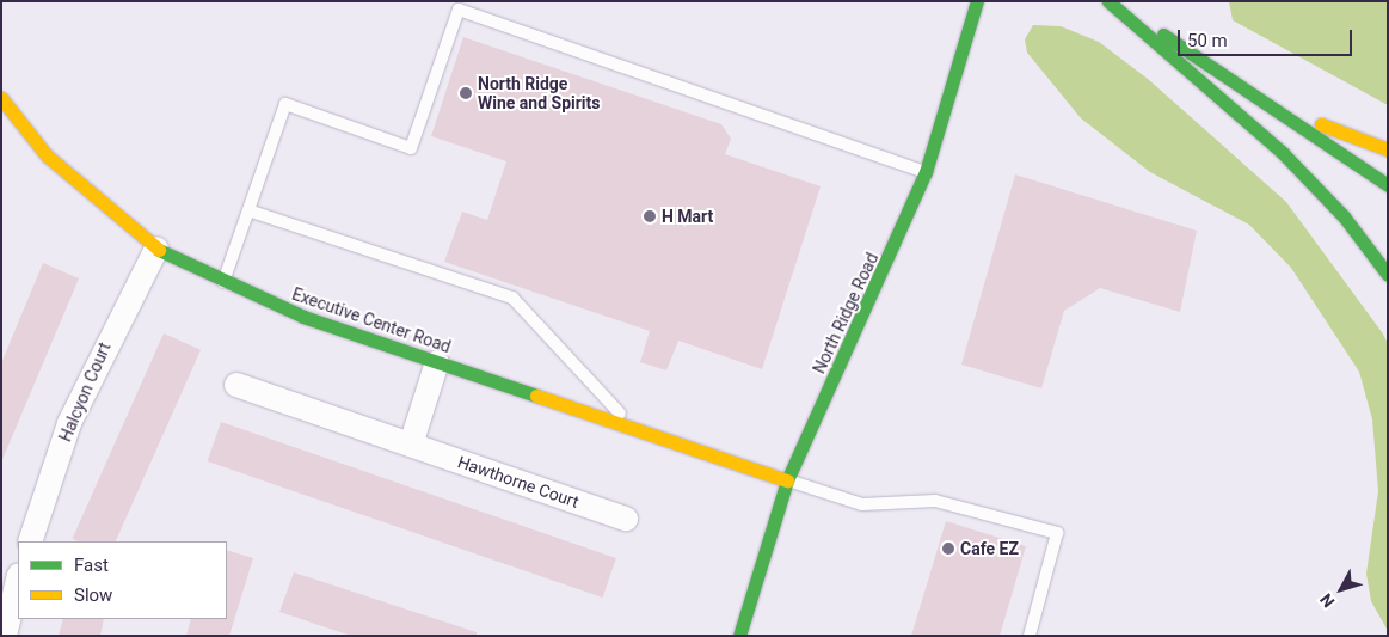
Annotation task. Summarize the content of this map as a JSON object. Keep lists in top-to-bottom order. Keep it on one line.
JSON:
{"streets":{"main road":["North Ridge Road","Executive Center Road"],"street":["Halcyon Court","Hawthorne Court"]},"crossings":[["North Ridge Road","Executive Center Road"],["Executive Center Road","Halcyon Court"]],"places":["North Ridge Wine and Spirits","H Mart","Cafe EZ"],"legend":["Fast","Slow"],"scale_bar":"50 m","north":"bottom left"}
